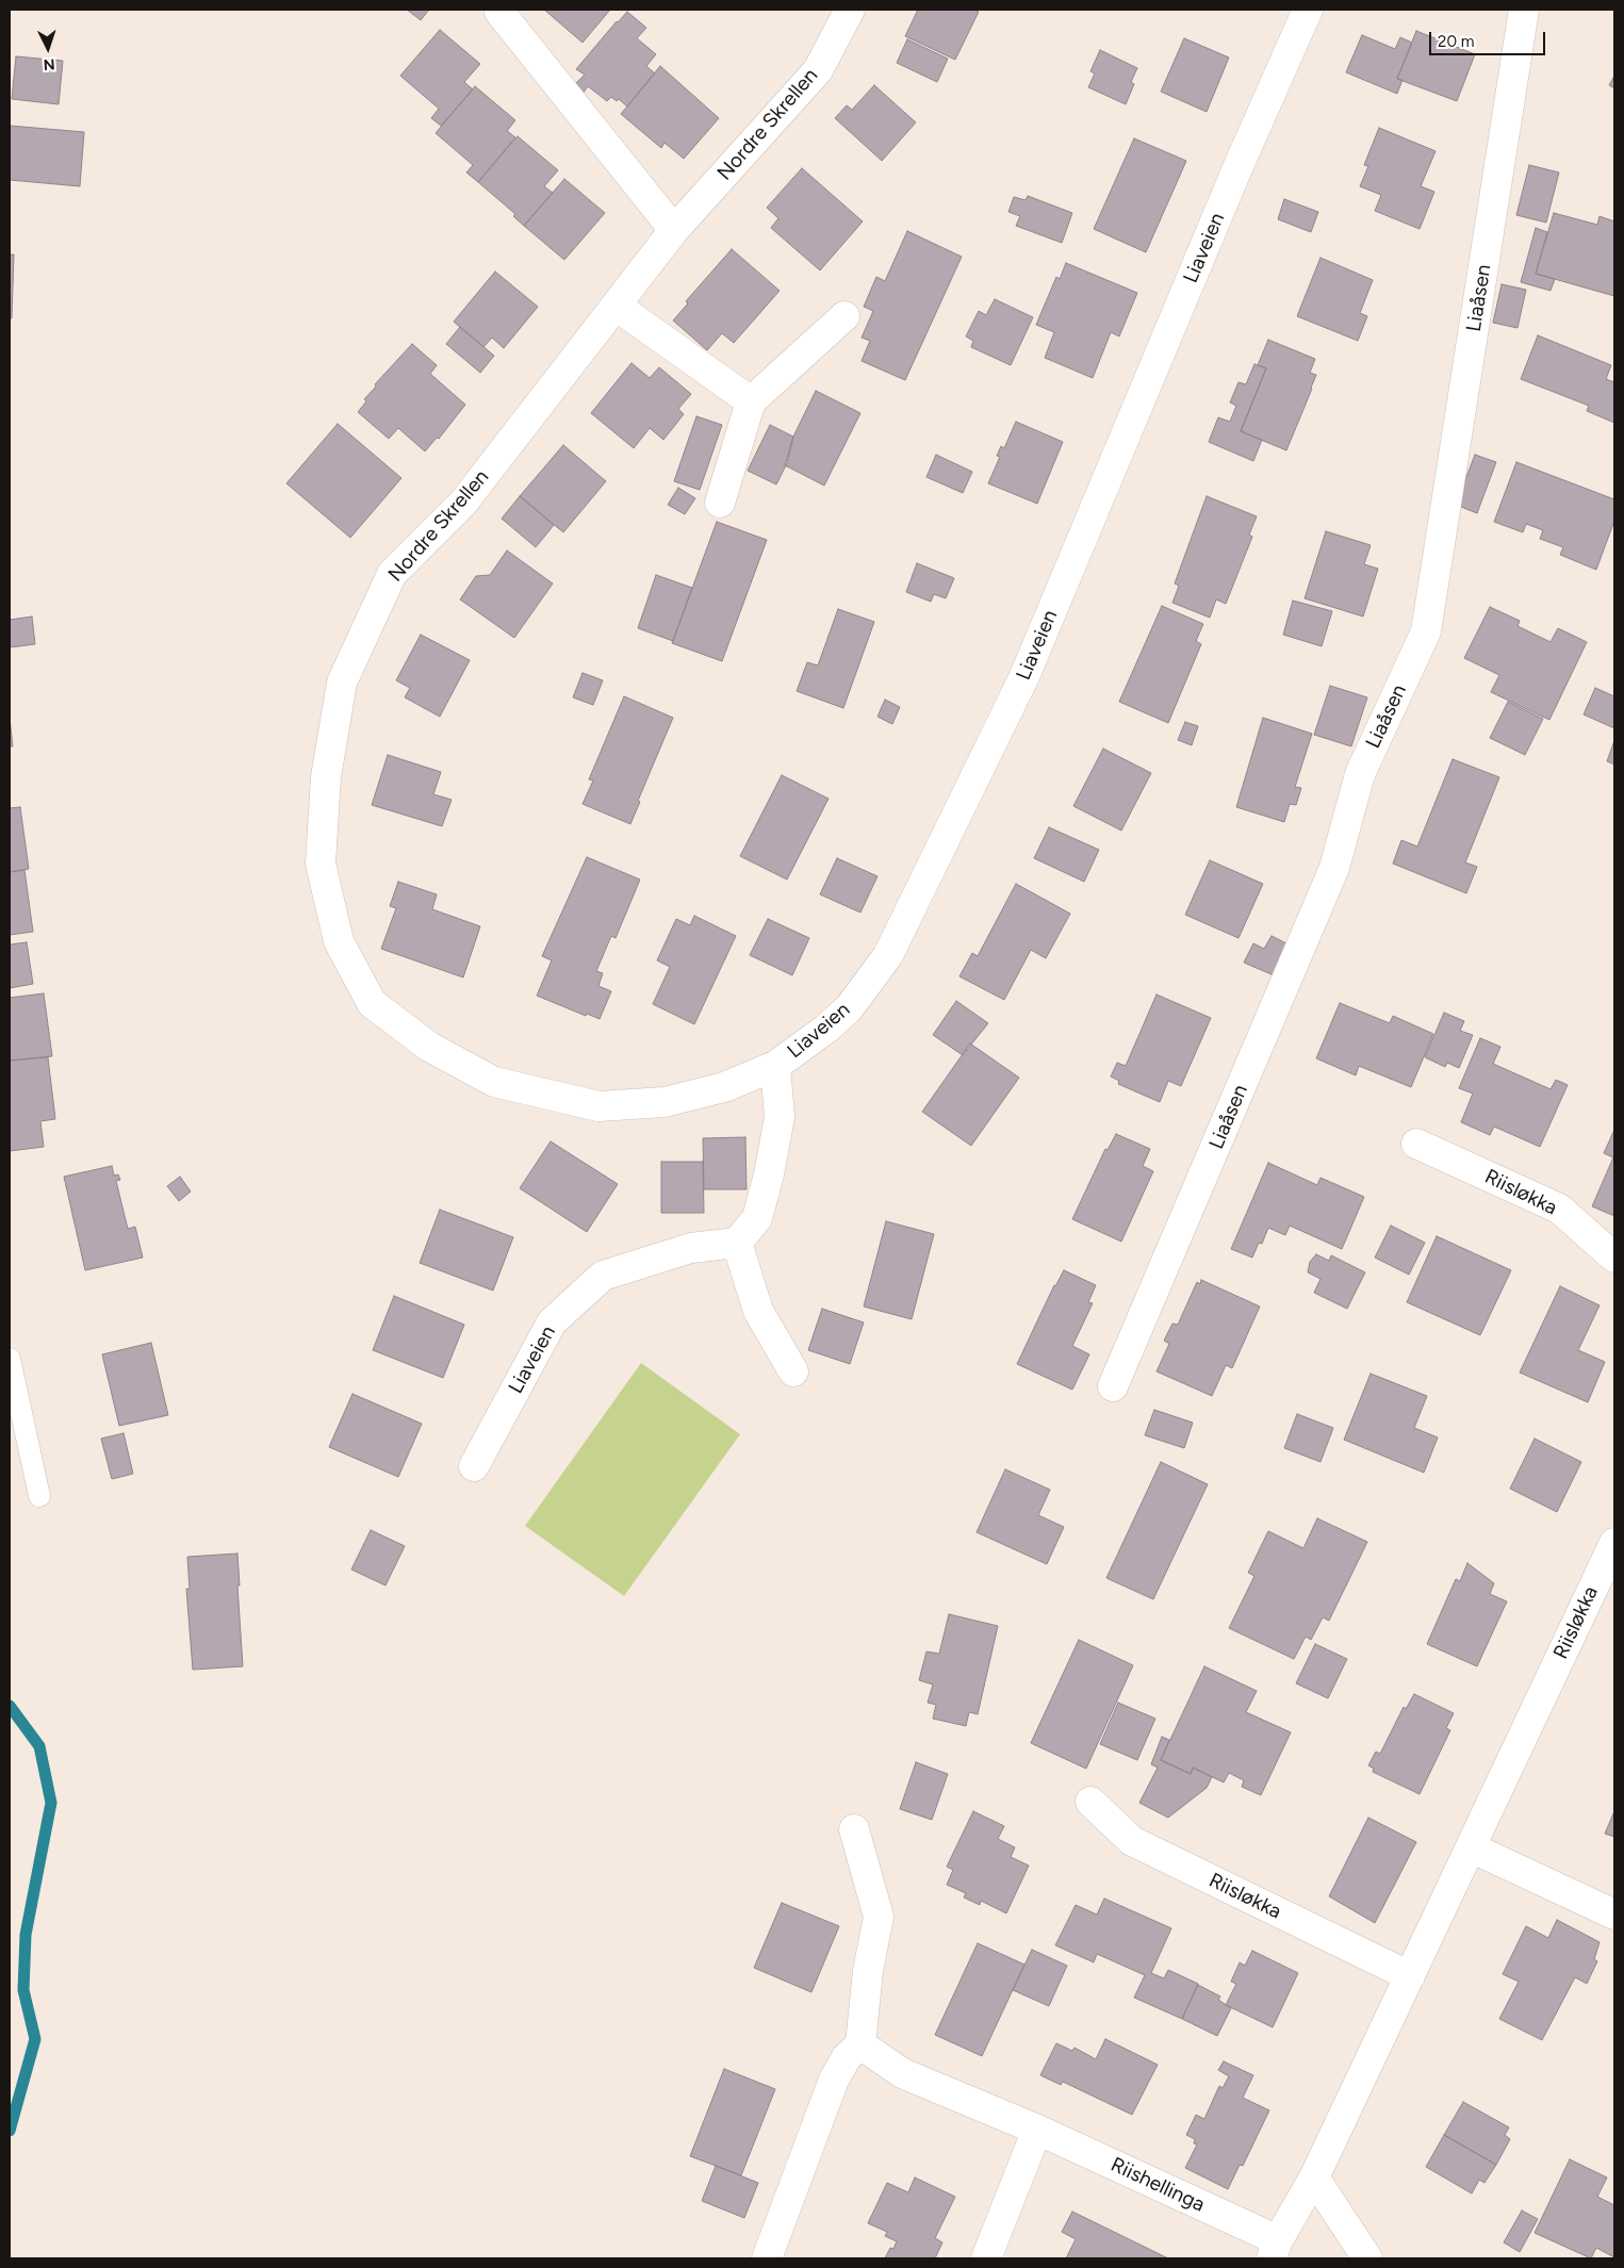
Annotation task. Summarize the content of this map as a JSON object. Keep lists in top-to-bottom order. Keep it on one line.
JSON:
{"streets":{"street":["Nordre Skrellen","Liaveien","Liaåsen","Riisløkka","Riishellinga"]},"crossings":[["Nordre Skrellen","Liaveien"],["Riisløkka","Riishellinga"]],"scale_bar":"20 m","north":"bottom"}
